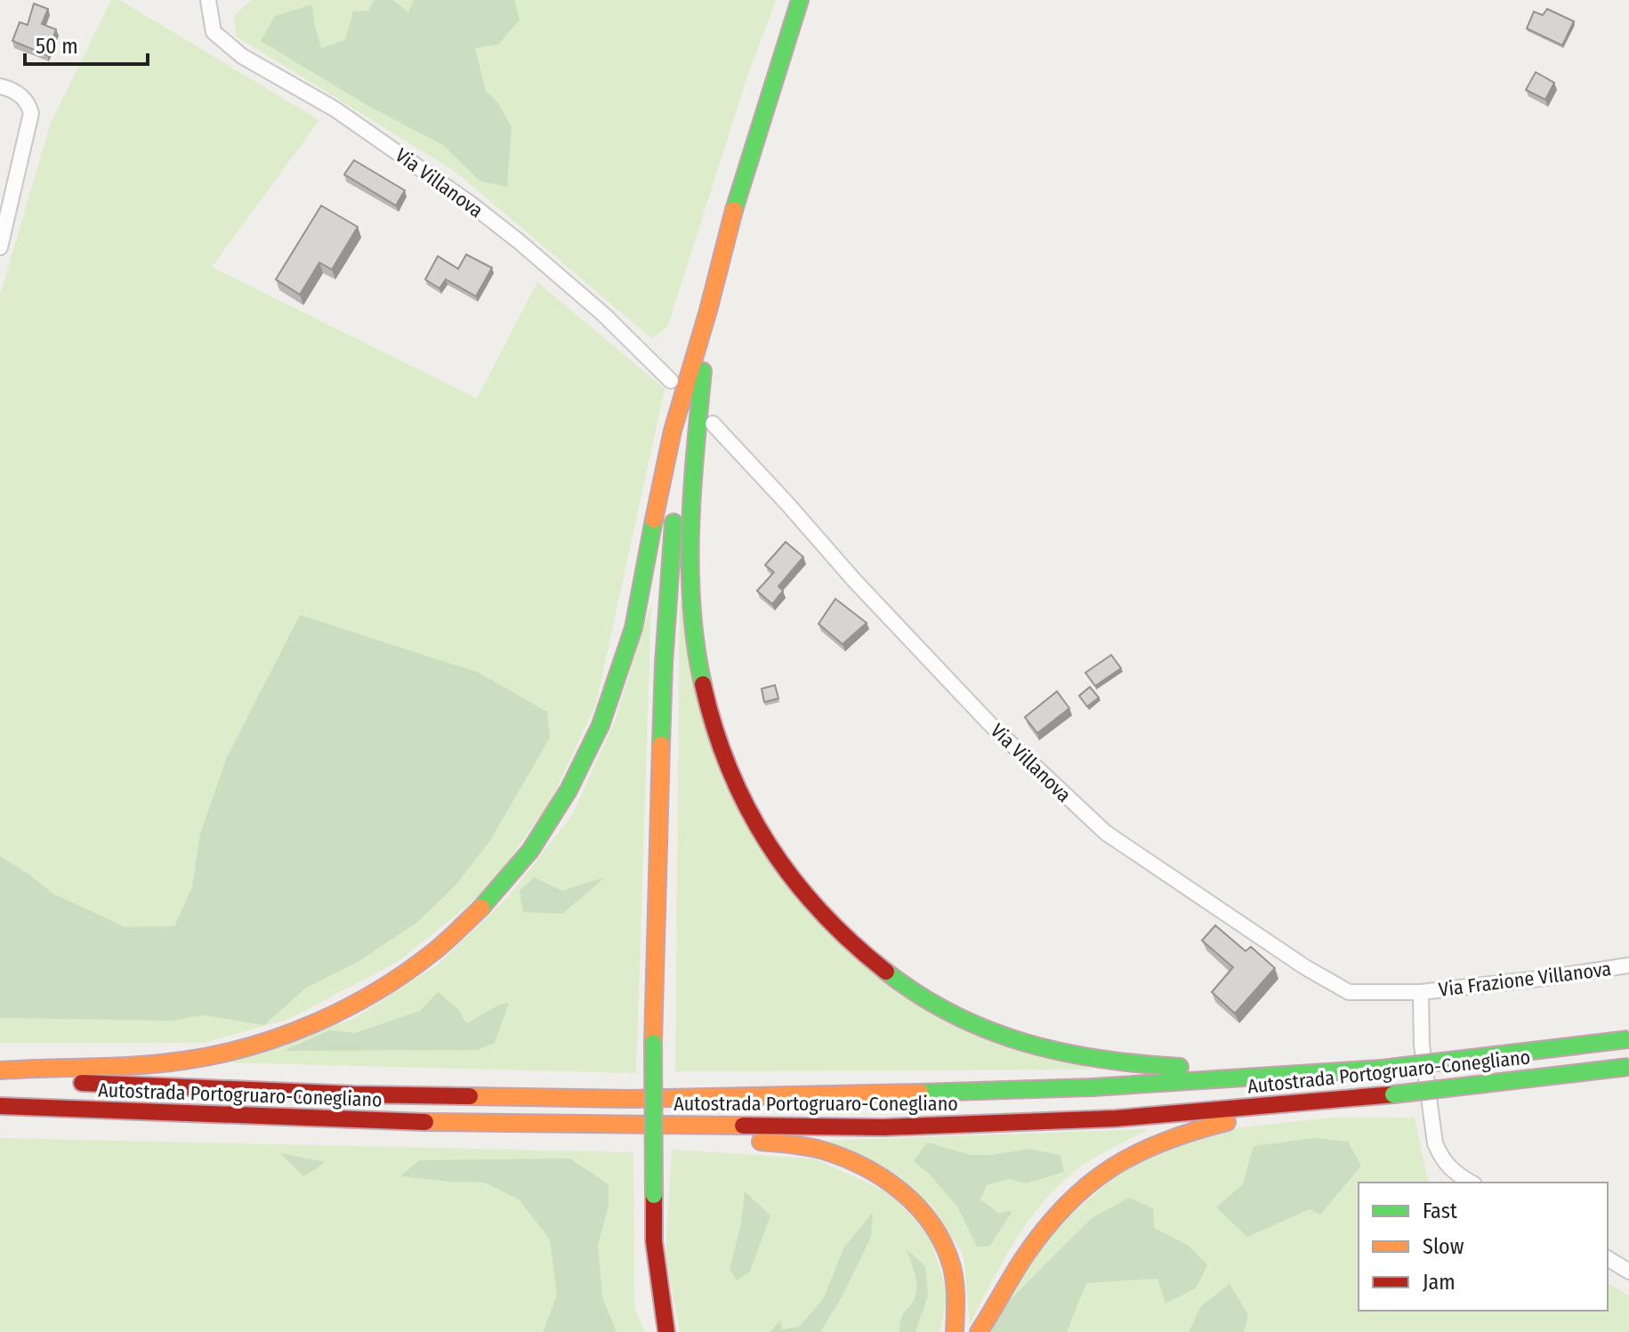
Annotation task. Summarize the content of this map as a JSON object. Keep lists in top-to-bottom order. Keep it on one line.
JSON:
{"streets":{"highway":["Autostrada Portogruaro-Conegliano"],"street":["Via Villanova","Via Frazione Villanova"]},"crossings":[["Via Villanova","Via Frazione Villanova"]],"legend":["Fast","Slow","Jam"],"scale_bar":"50 m"}
